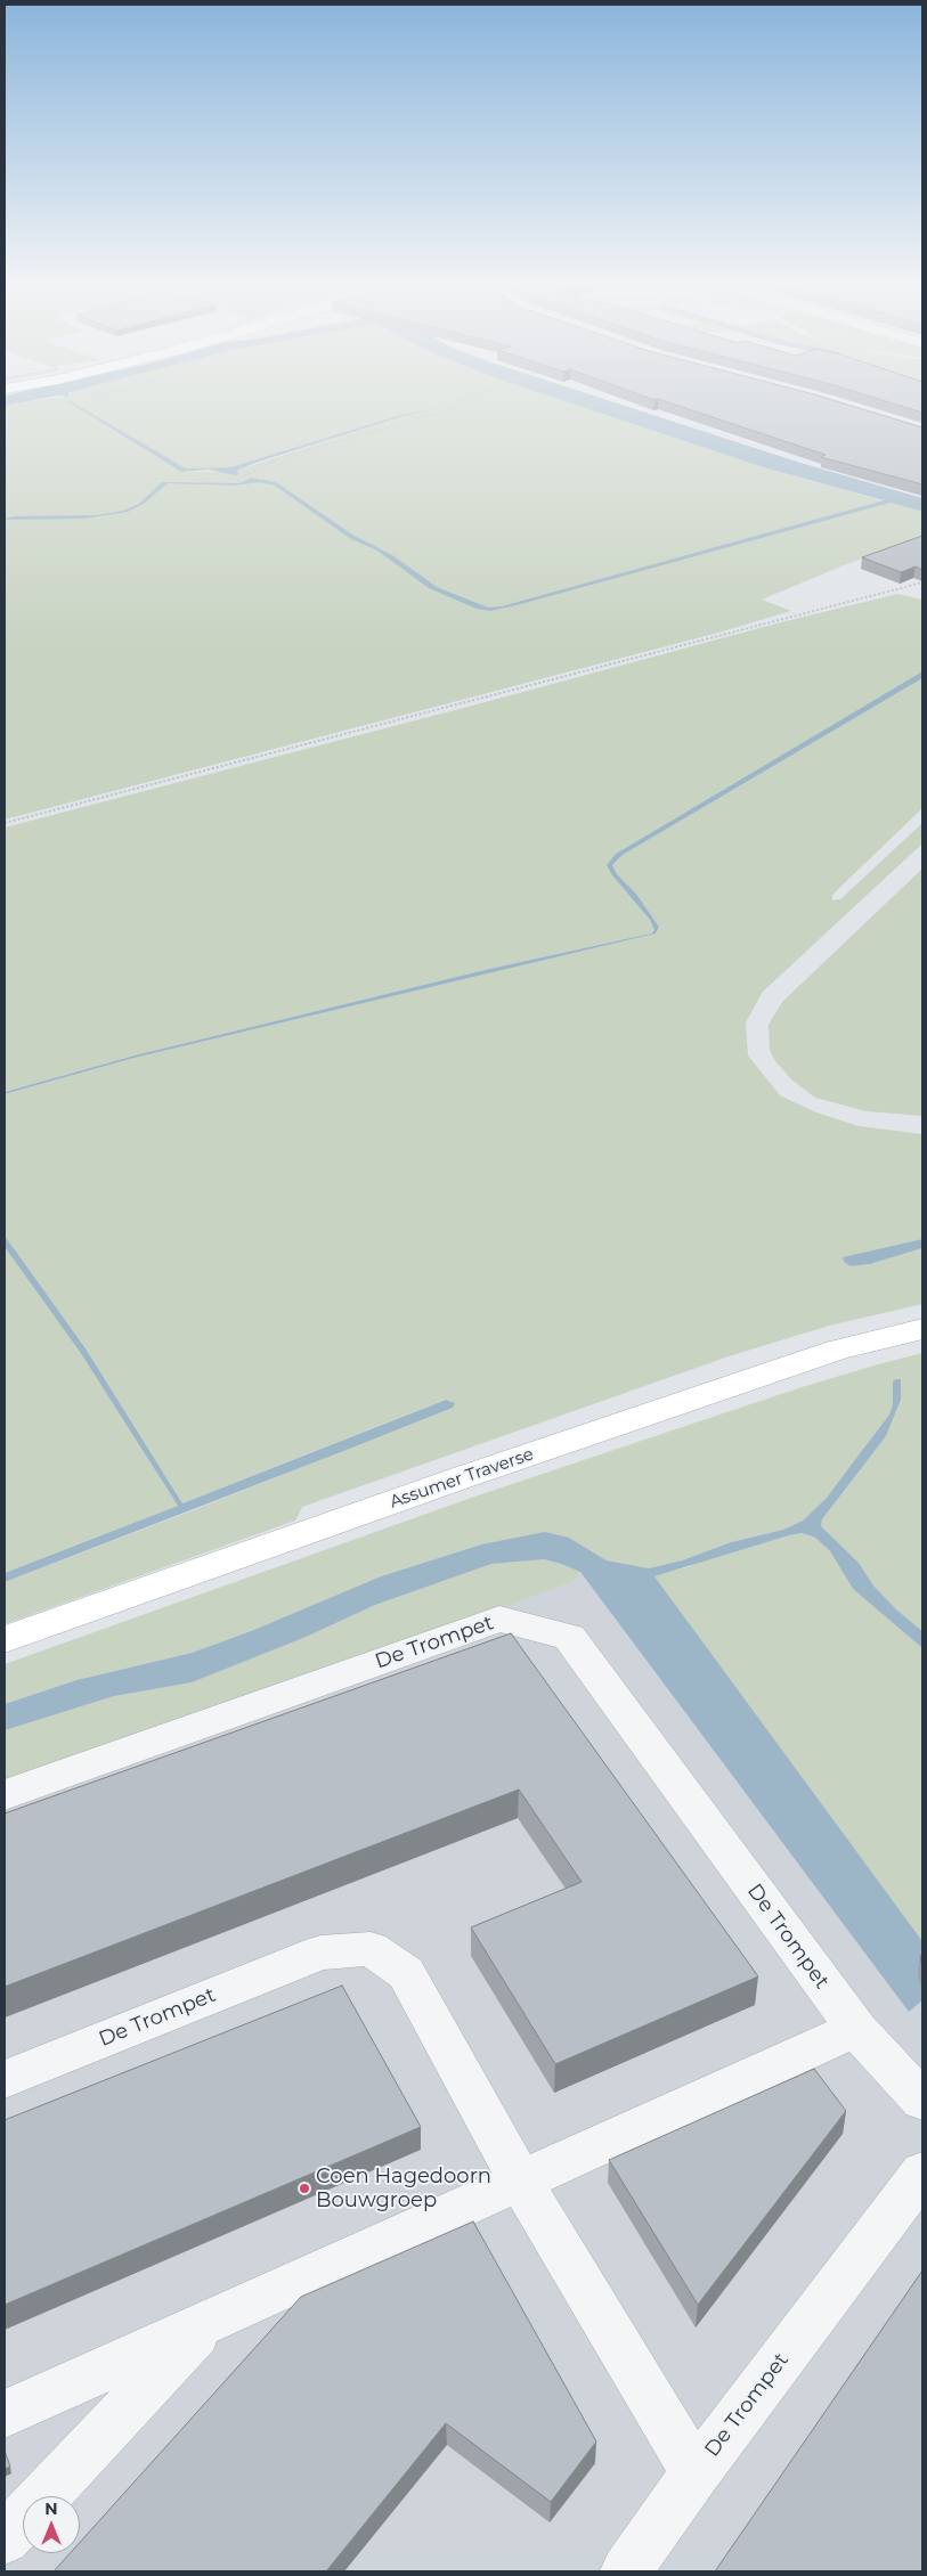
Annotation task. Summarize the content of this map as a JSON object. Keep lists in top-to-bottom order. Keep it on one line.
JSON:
{"streets":{"main road":["Assumer Traverse"],"street":["De Trompet"]},"places":["Coen Hagedoorn Bouwgroep"],"north":"top"}
